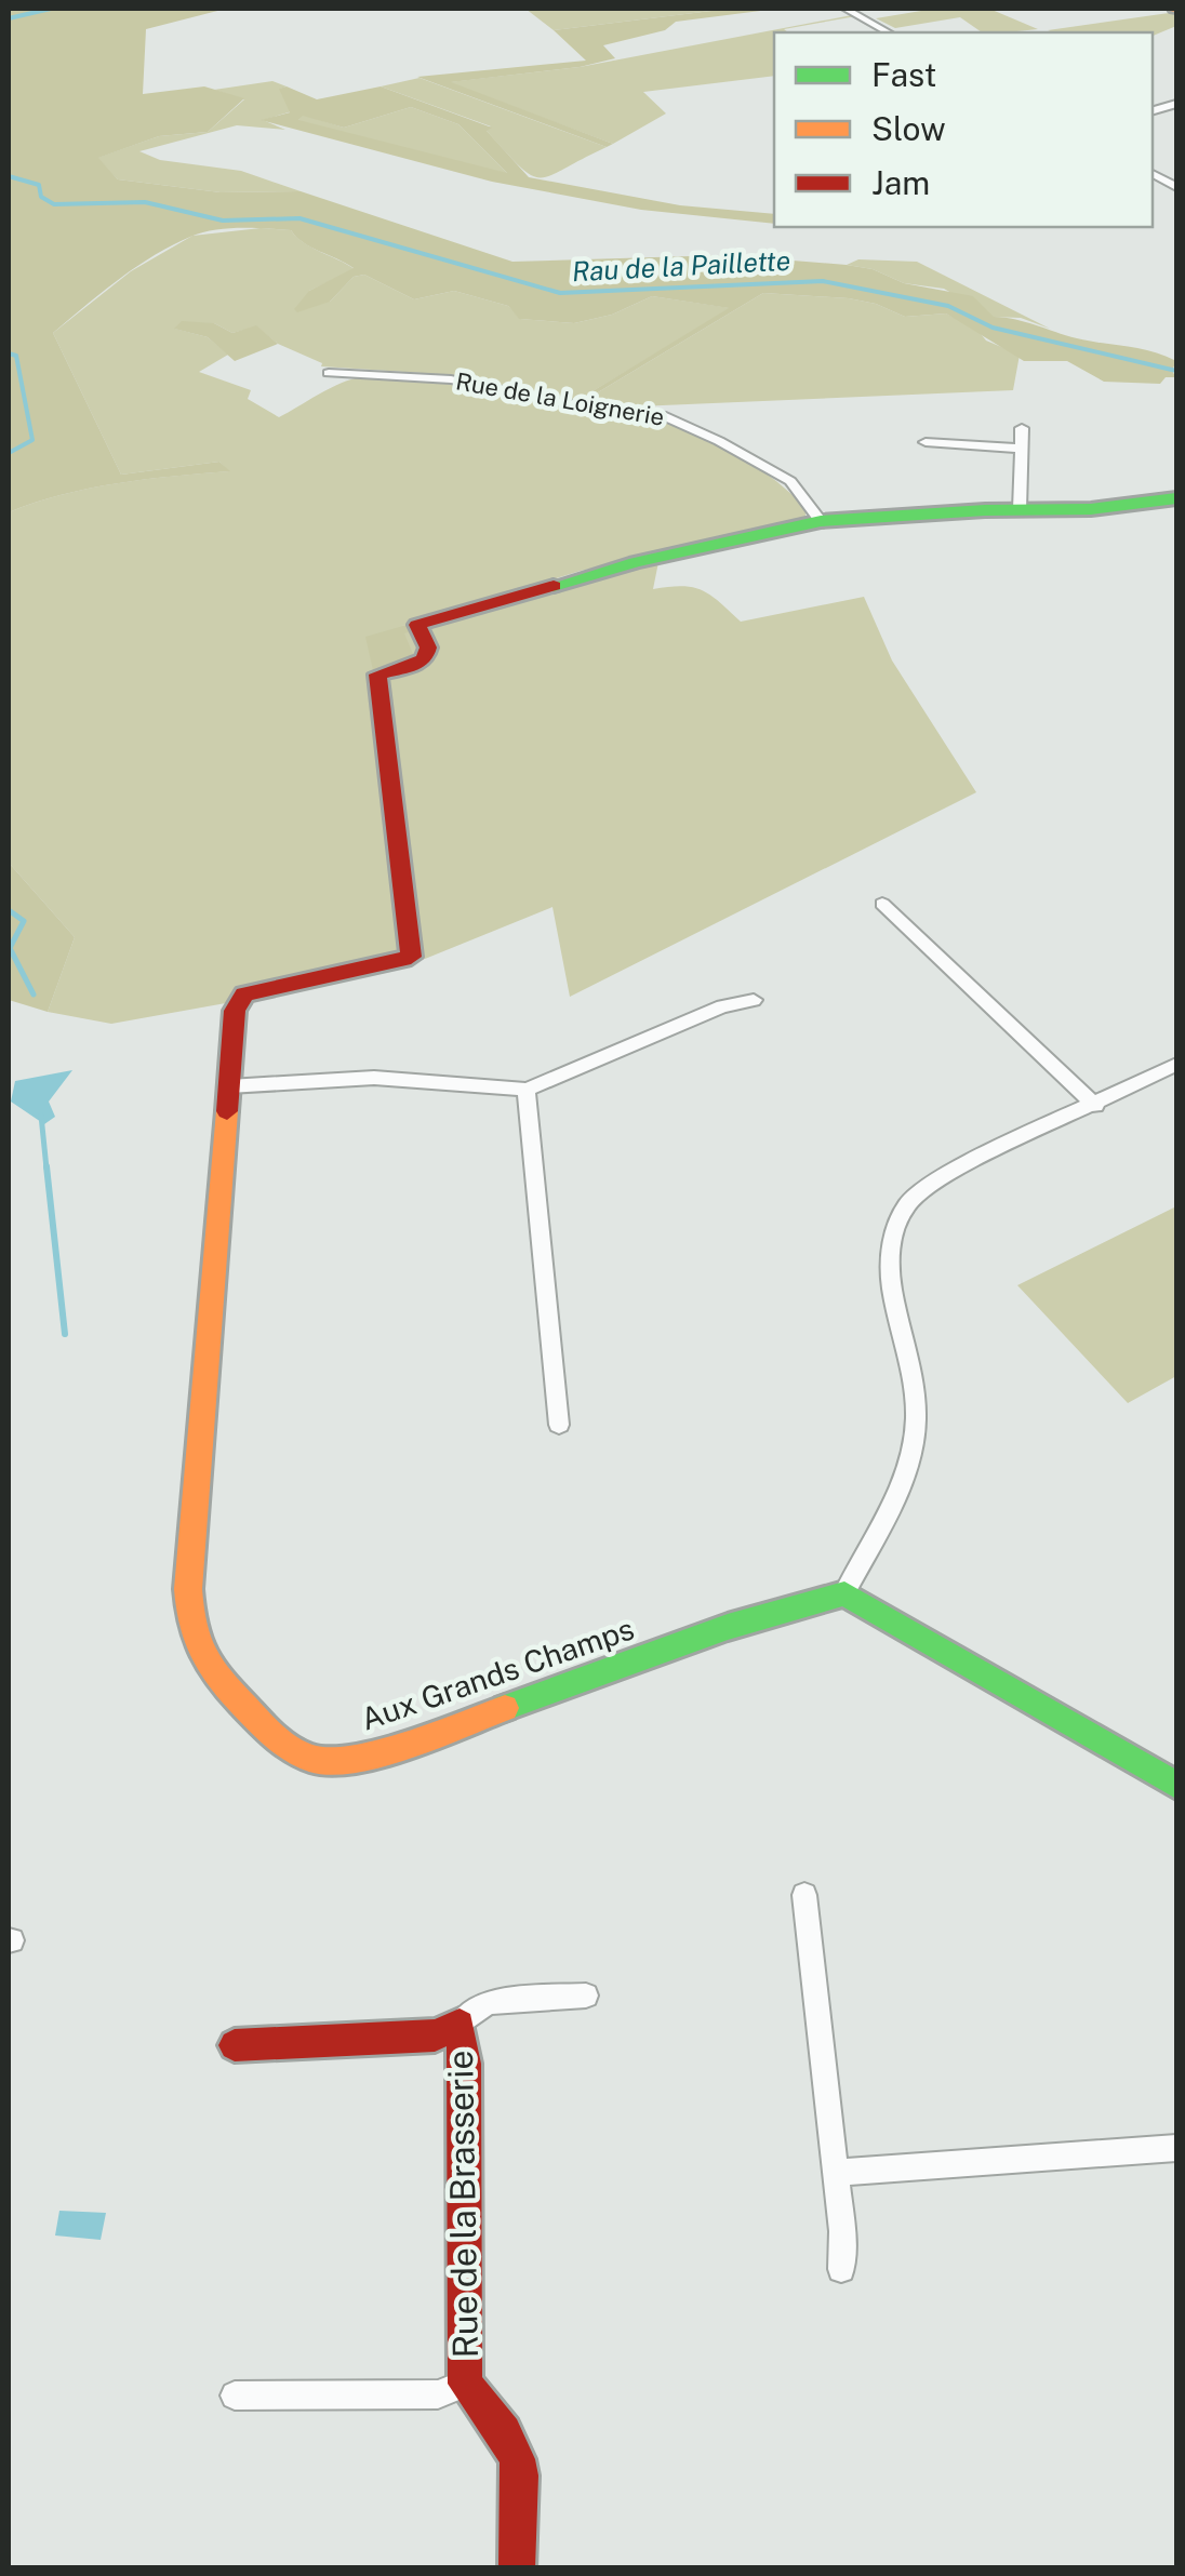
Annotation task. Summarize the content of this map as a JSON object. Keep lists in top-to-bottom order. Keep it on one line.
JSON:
{"streets":{"street":["Rue de la Loignerie","Aux Grands Champs","Rue de la Brasserie"]},"crossings":[["Rue de la Loignerie","Aux Grands Champs"]],"water":["Rau de la Paillette"],"legend":["Fast","Slow","Jam"]}
